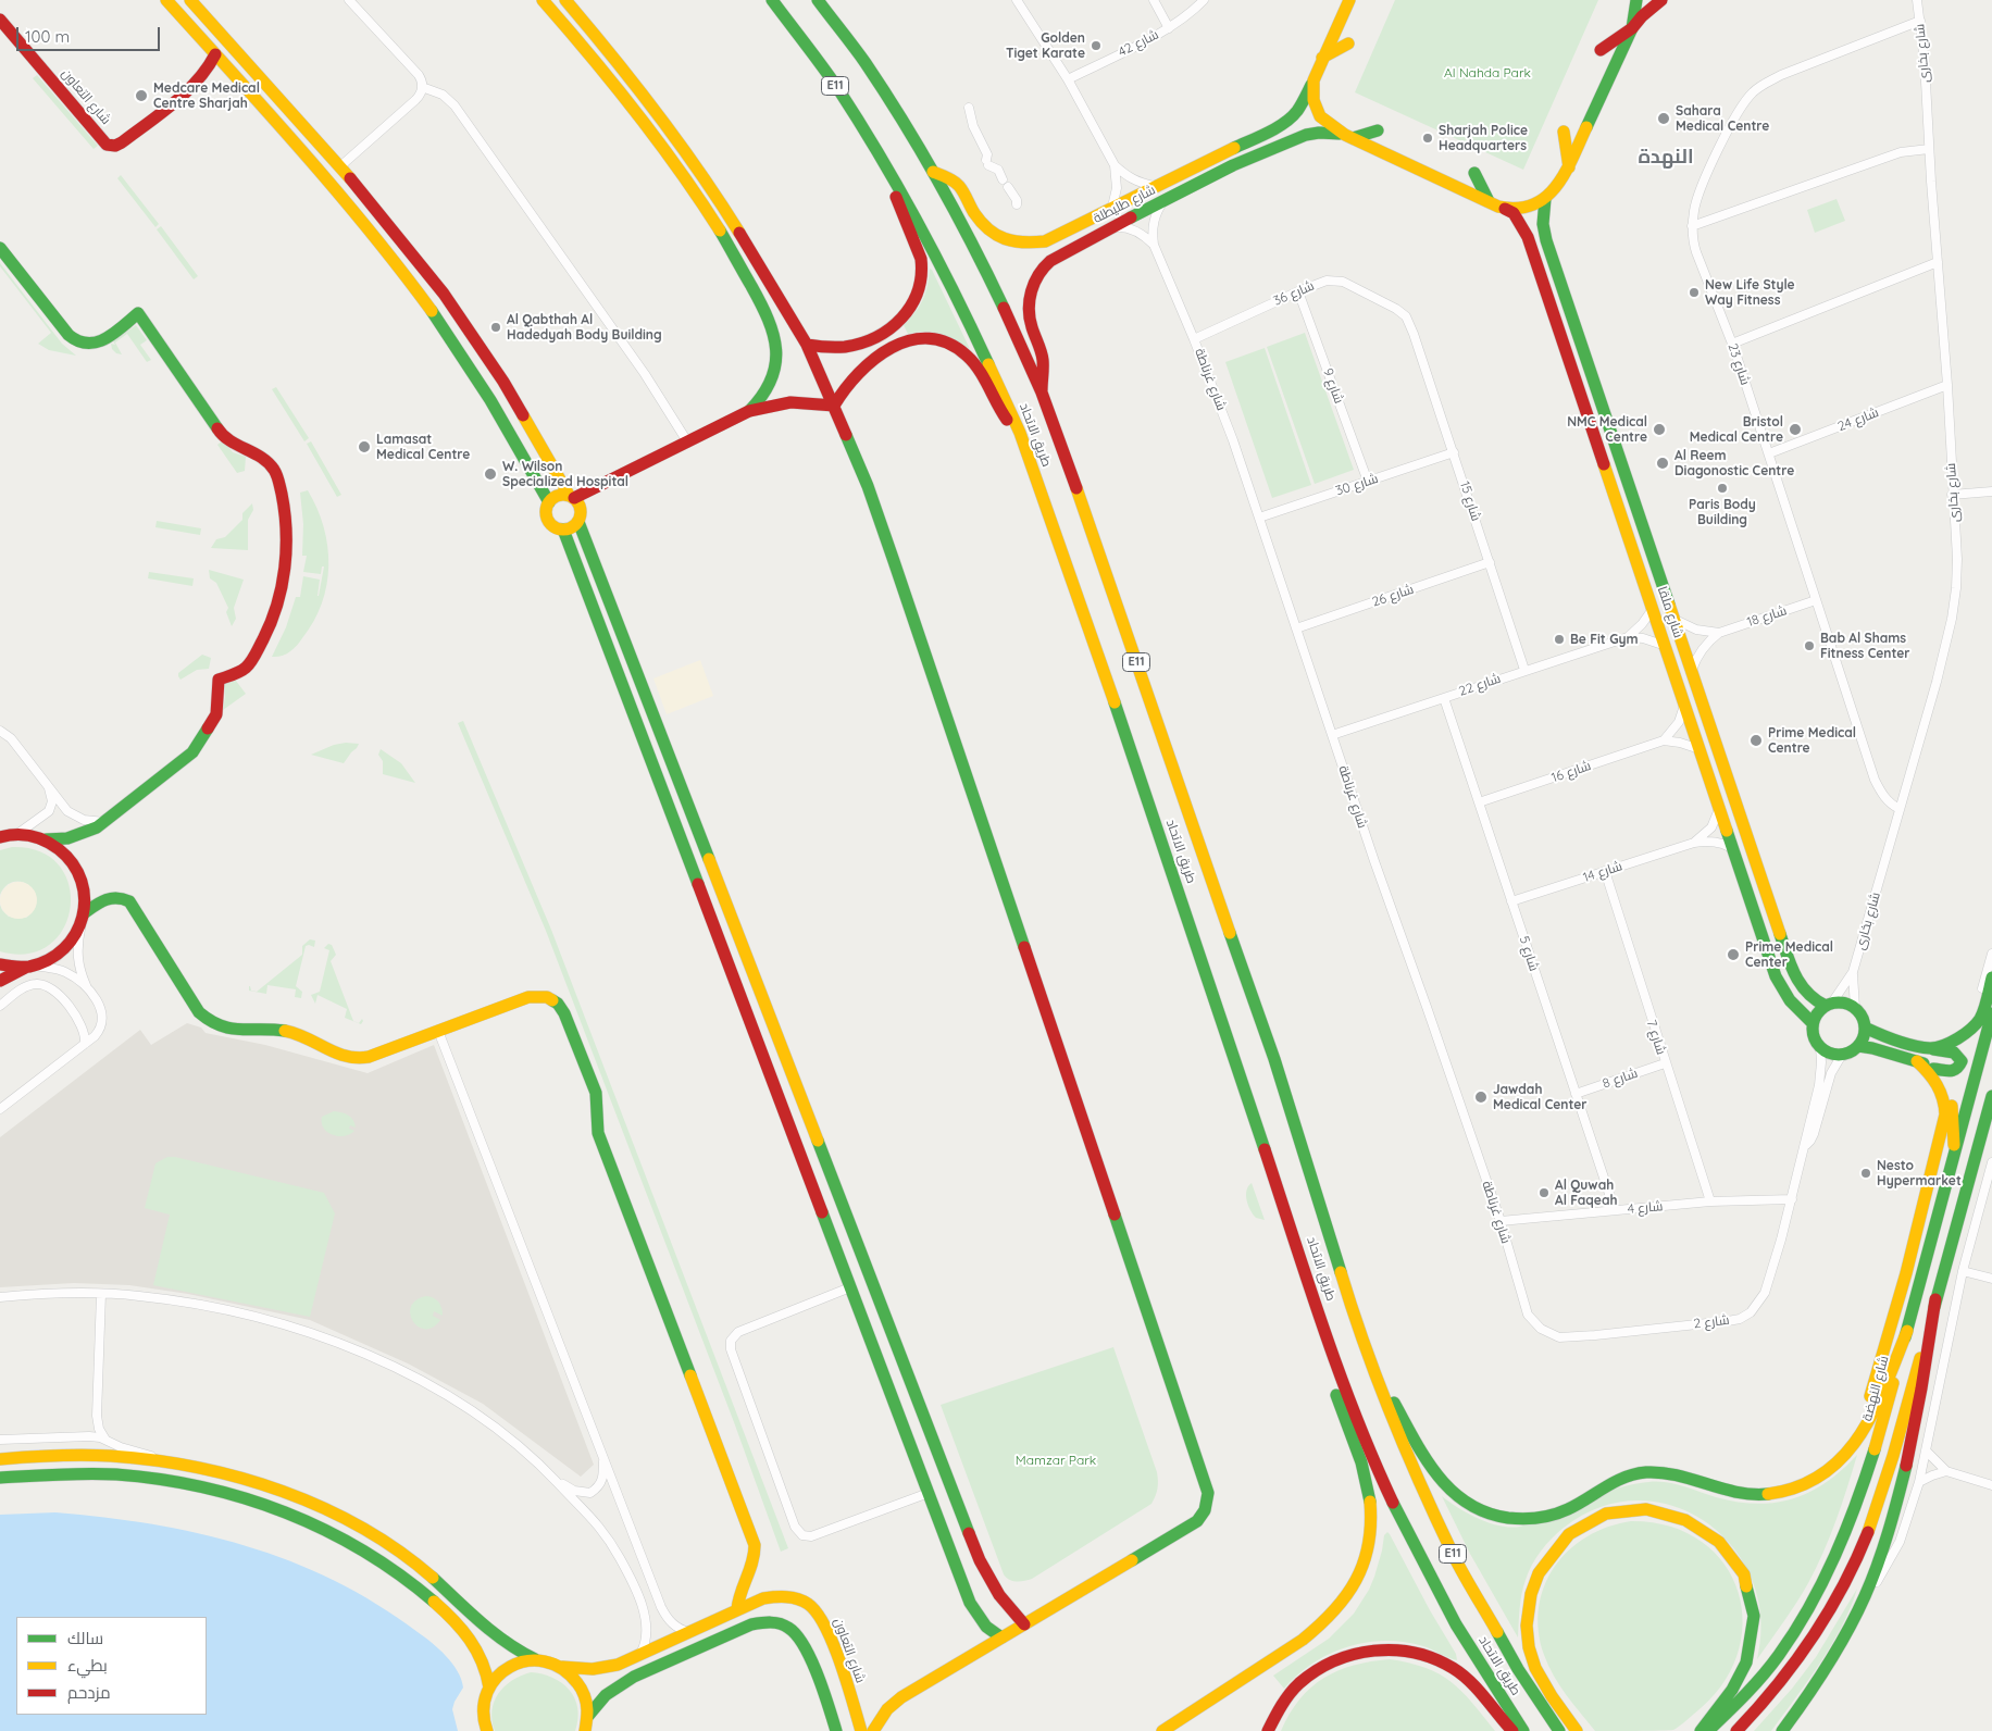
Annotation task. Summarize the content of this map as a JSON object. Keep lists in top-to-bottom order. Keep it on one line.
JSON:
{"streets":{"main road":["E11","شارع التعاون","شارع طليطلة","طريق الاتحاد","شارع ملقا","شارع النهضة"],"street":["شارع 42","شارع بخارى","شارع 36","شارع 23","شارع غرناطة","شارع 9","شارع 24","شارع 30","شارع 15","شارع 26","شارع 18","شارع 22","شارع 16","شارع 14","شارع 5","شارع 7","شارع 8","شارع 4","شارع 2"]},"crossings":[["شارع بخارى","شارع 23"],["شارع بخارى","شارع 24"],["شارع بخارى","شارع ملقا"],["شارع بخارى","شارع 2"],["شارع طليطلة","شارع غرناطة"],["شارع طليطلة","طريق الاتحاد"],["شارع 36","شارع غرناطة"],["شارع 36","شارع 9"],["شارع 36","شارع 15"],["شارع 23","شارع 24"],["شارع 23","شارع 18"],["شارع غرناطة","شارع 30"],["شارع غرناطة","شارع 26"],["شارع غرناطة","شارع 22"],["شارع غرناطة","شارع 4"],["شارع غرناطة","شارع 2"],["شارع 9","شارع 30"],["شارع 30","شارع 15"],["شارع 15","شارع 26"],["شارع 15","شارع 22"],["شارع ملقا","شارع 18"],["شارع ملقا","شارع 22"],["شارع ملقا","شارع 14"],["شارع ملقا","شارع 2"],["شارع 22","شارع 5"],["شارع 16","شارع 5"],["شارع 14","شارع 5"],["شارع 14","شارع 7"],["شارع 5","شارع 8"],["شارع 5","شارع 4"],["شارع 7","شارع 8"],["شارع 7","شارع 4"],["شارع 4","شارع 2"]],"districts":["النهدة"],"parks":["Al Nahda Park","Mamzar Park"],"places":["Golden Tiget Karate","Medcare Medical Centre Sharjah","Sahara Medical Centre","Sharjah Police Headquarters","New Life Style Way Fitness","Al Qabthah Al Hadedyah Body Building","NMC Medical Centre","Bristol Medical Centre","Lamasat Medical Centre","Al Reem Diagonostic Centre","W. Wilson Specialized Hospital","Paris Body Building","Be Fit Gym","Bab Al Shams Fitness Center","Prime Medical Centre","Prime Medical Center","Jawdah Medical Center","Nesto Hypermarket","Al Quwah Al Faqeah"],"legend":["سالك","بطيء","مزدحم"],"scale_bar":"100 m"}
